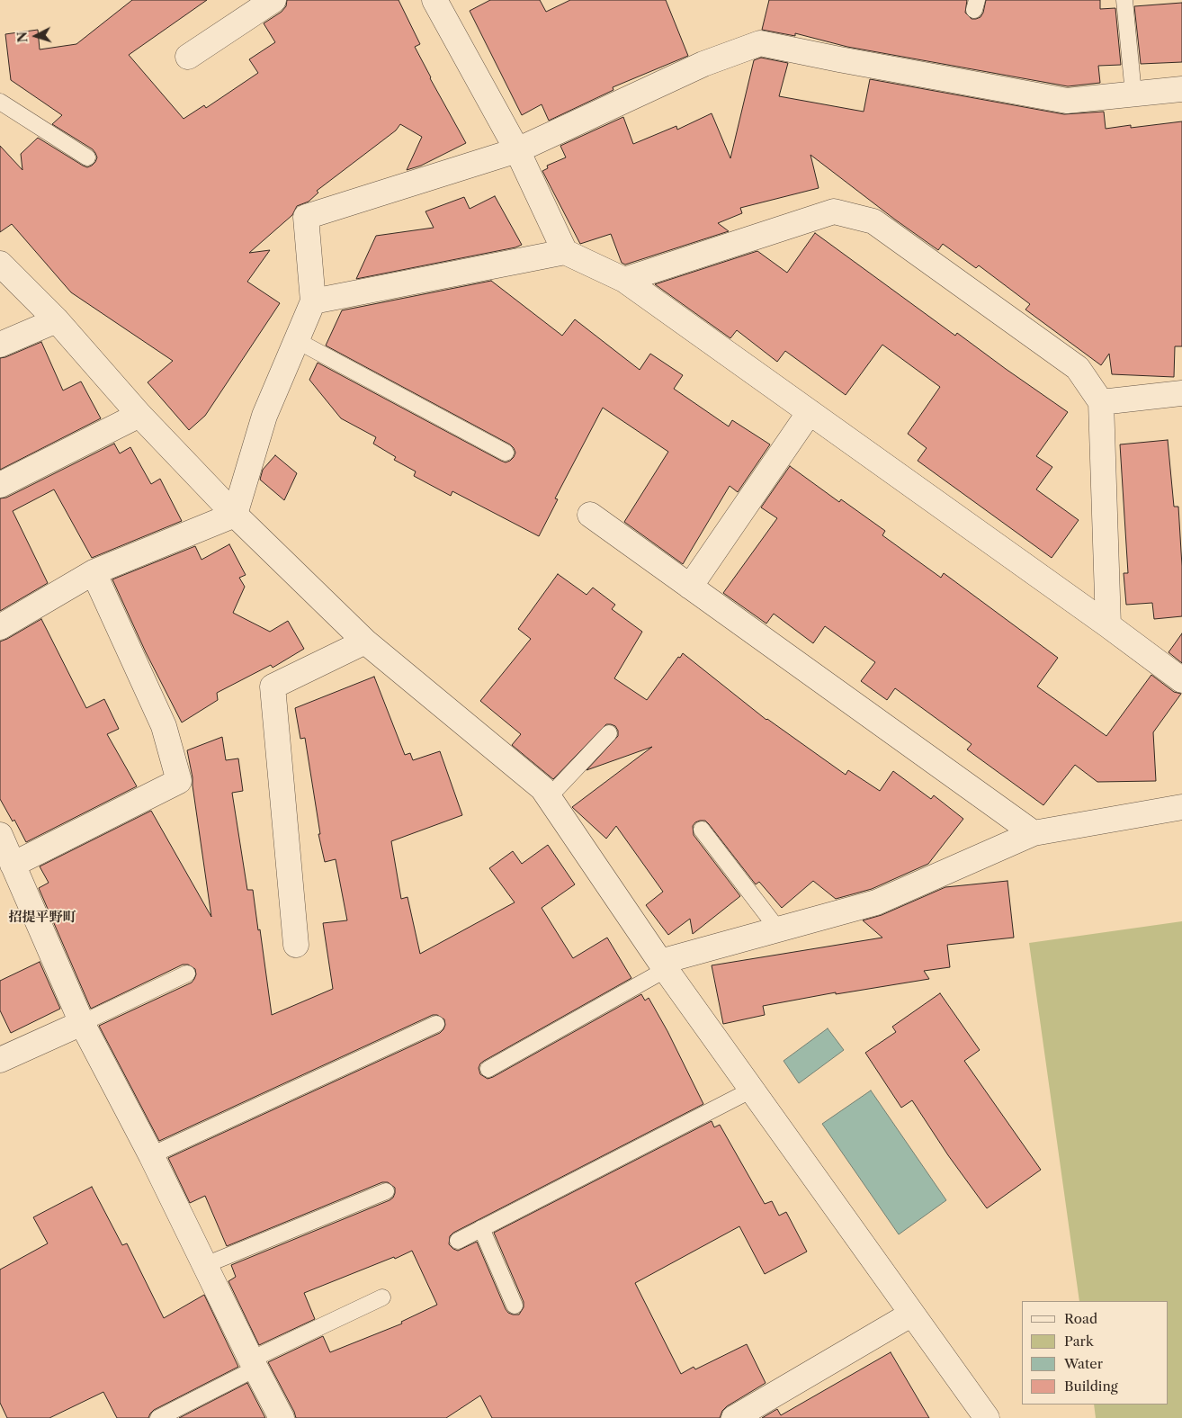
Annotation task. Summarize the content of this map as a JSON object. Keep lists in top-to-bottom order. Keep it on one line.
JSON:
{"districts":["招提平野町"],"legend":["Road","Park","Water","Building"],"north":"left"}
